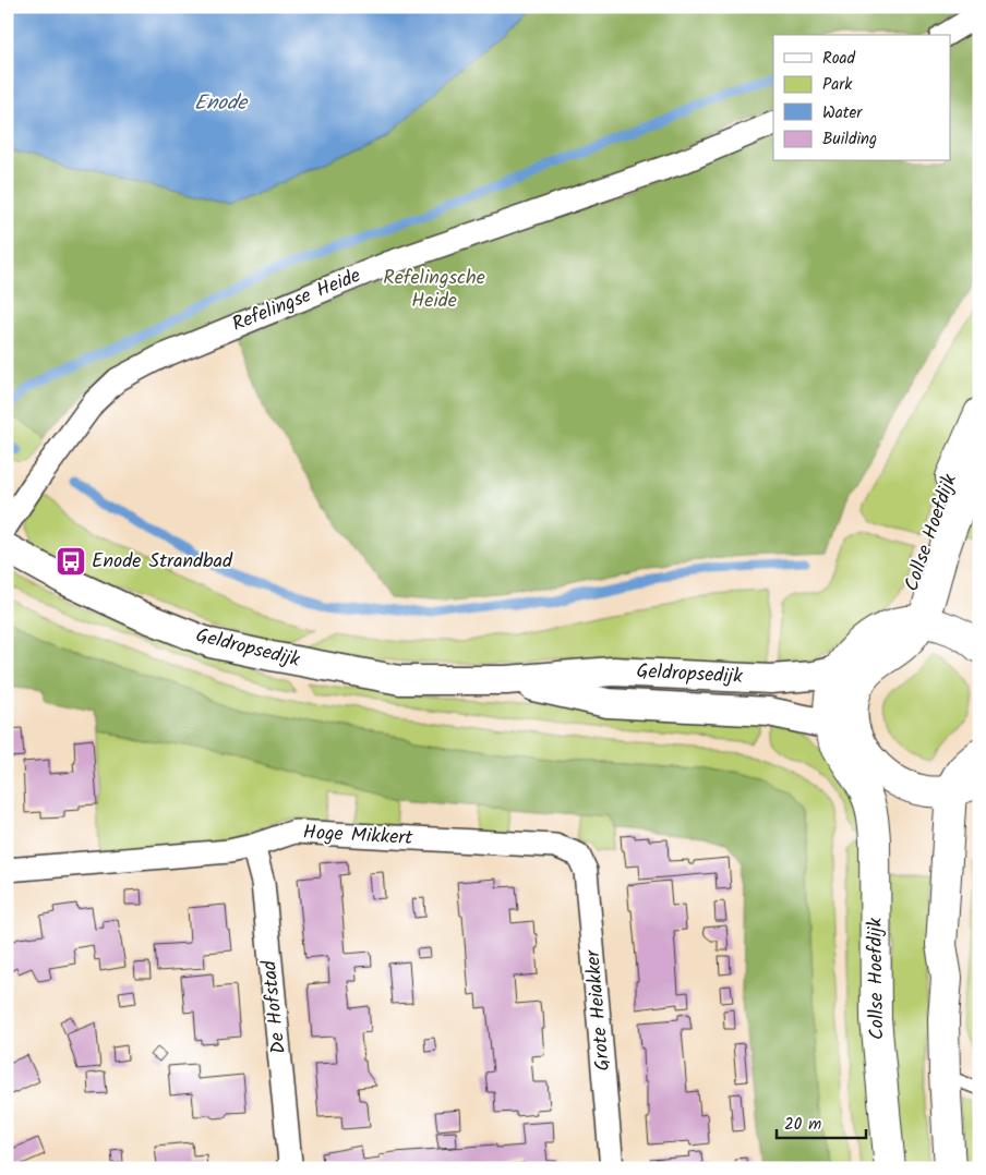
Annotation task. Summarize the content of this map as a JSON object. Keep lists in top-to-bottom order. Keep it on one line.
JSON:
{"streets":{"main road":["Collse Hoefdijk"],"street":["Refelingse Heide","Geldropsedijk","Hoge Mikkert","De Hofstad","Grote Heiakker"]},"crossings":[["Collse Hoefdijk","Geldropsedijk"],["Hoge Mikkert","De Hofstad"],["Hoge Mikkert","Grote Heiakker"]],"water":["Enode"],"parks":["Refelingsche Heide"],"places":{"bus stop":["Enode Strandbad"]},"legend":["Road","Park","Water","Building"],"scale_bar":"20 m"}
